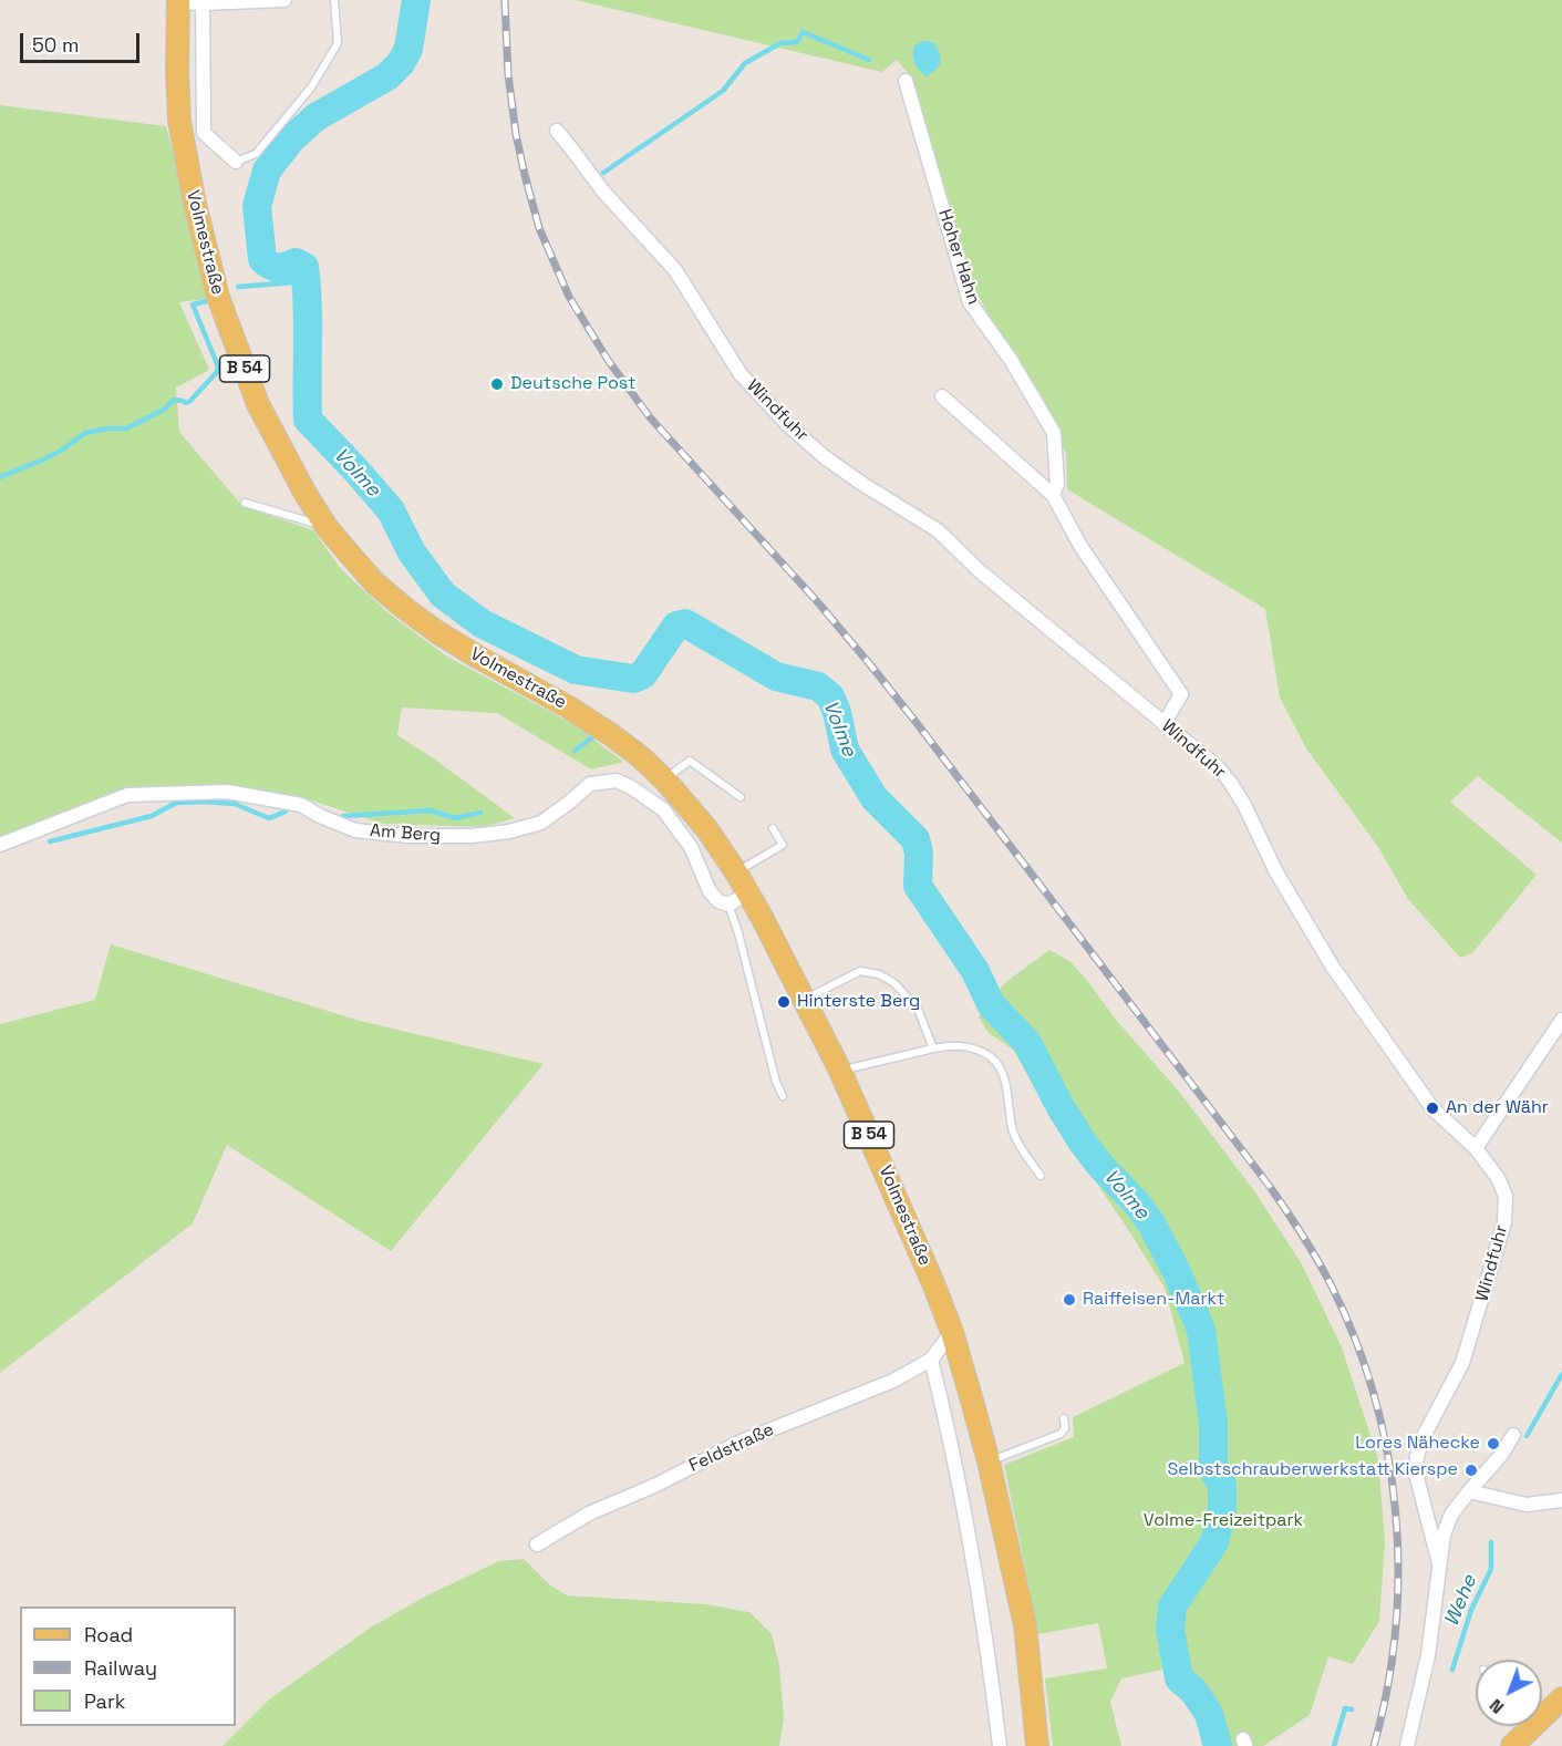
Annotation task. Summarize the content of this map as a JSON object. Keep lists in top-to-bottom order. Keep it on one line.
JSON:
{"streets":{"main road":["Volmestraße","B 54"],"street":["Hoher Hahn","Windfuhr","Am Berg","Feldstraße"]},"water":["Volme","Wehe"],"parks":["Volme-Freizeitpark"],"places":["Deutsche Post","Hinterste Berg","An der Währ","Raiffeisen-Markt","Lores Nähecke","Selbstschrauberwerkstatt Kierspe"],"legend":["Road","Railway","Park"],"scale_bar":"50 m","north":"bottom left"}
